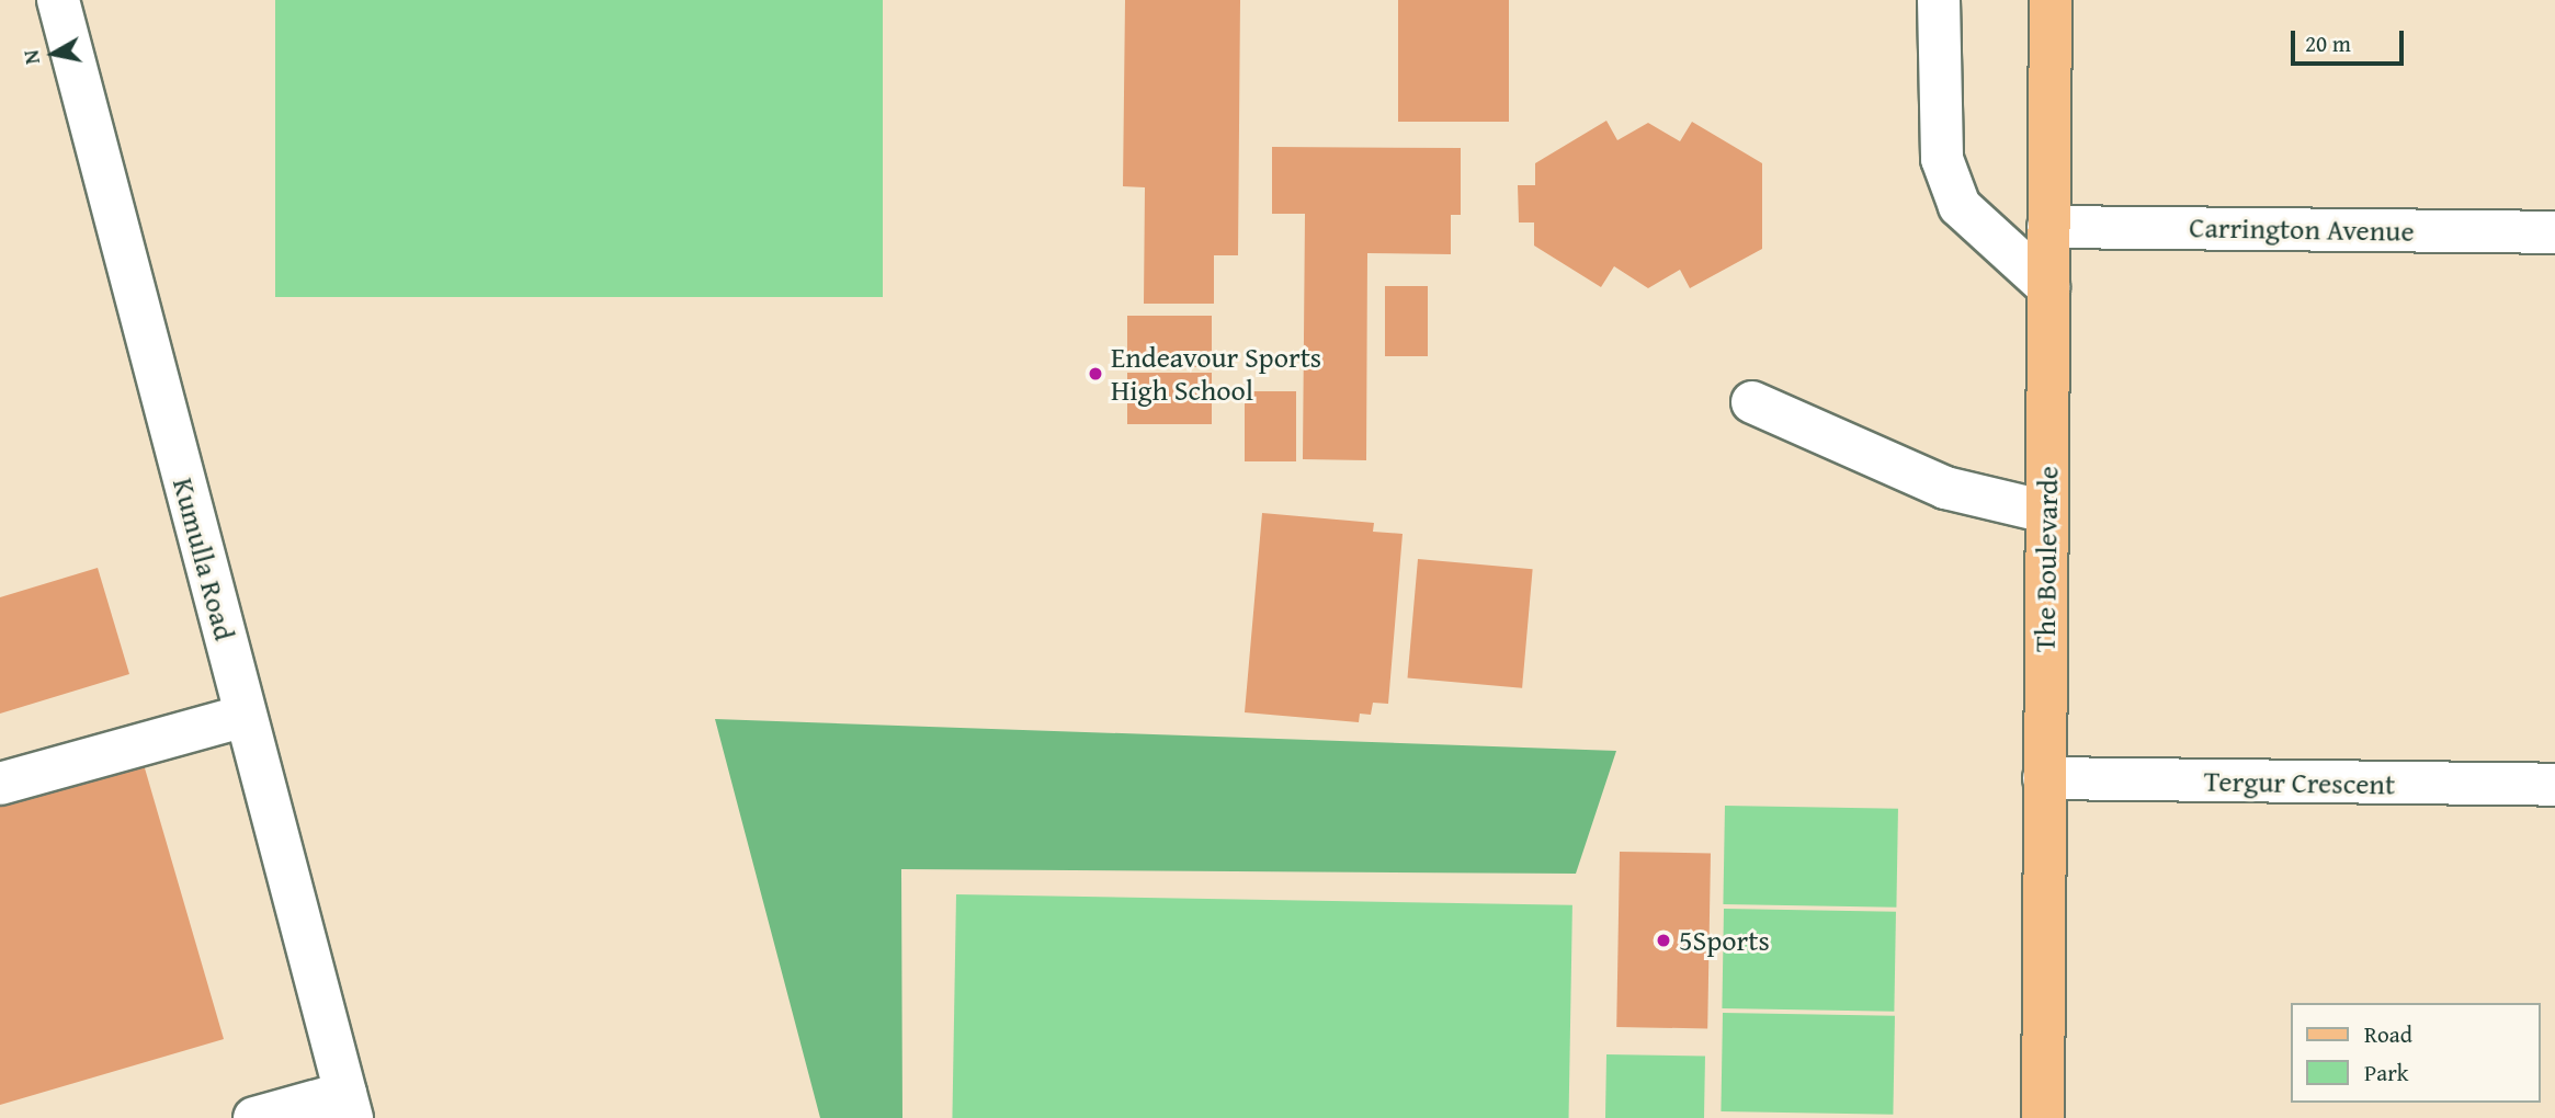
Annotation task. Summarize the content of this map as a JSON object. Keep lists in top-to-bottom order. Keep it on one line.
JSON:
{"streets":{"main road":["The Boulevarde"],"street":["Carrington Avenue","Kumulla Road","Tergur Crescent"]},"crossings":[["Carrington Avenue","The Boulevarde"],["The Boulevarde","Tergur Crescent"]],"places":["Endeavour Sports High School","5Sports"],"legend":["Road","Park"],"scale_bar":"20 m","north":"left"}
